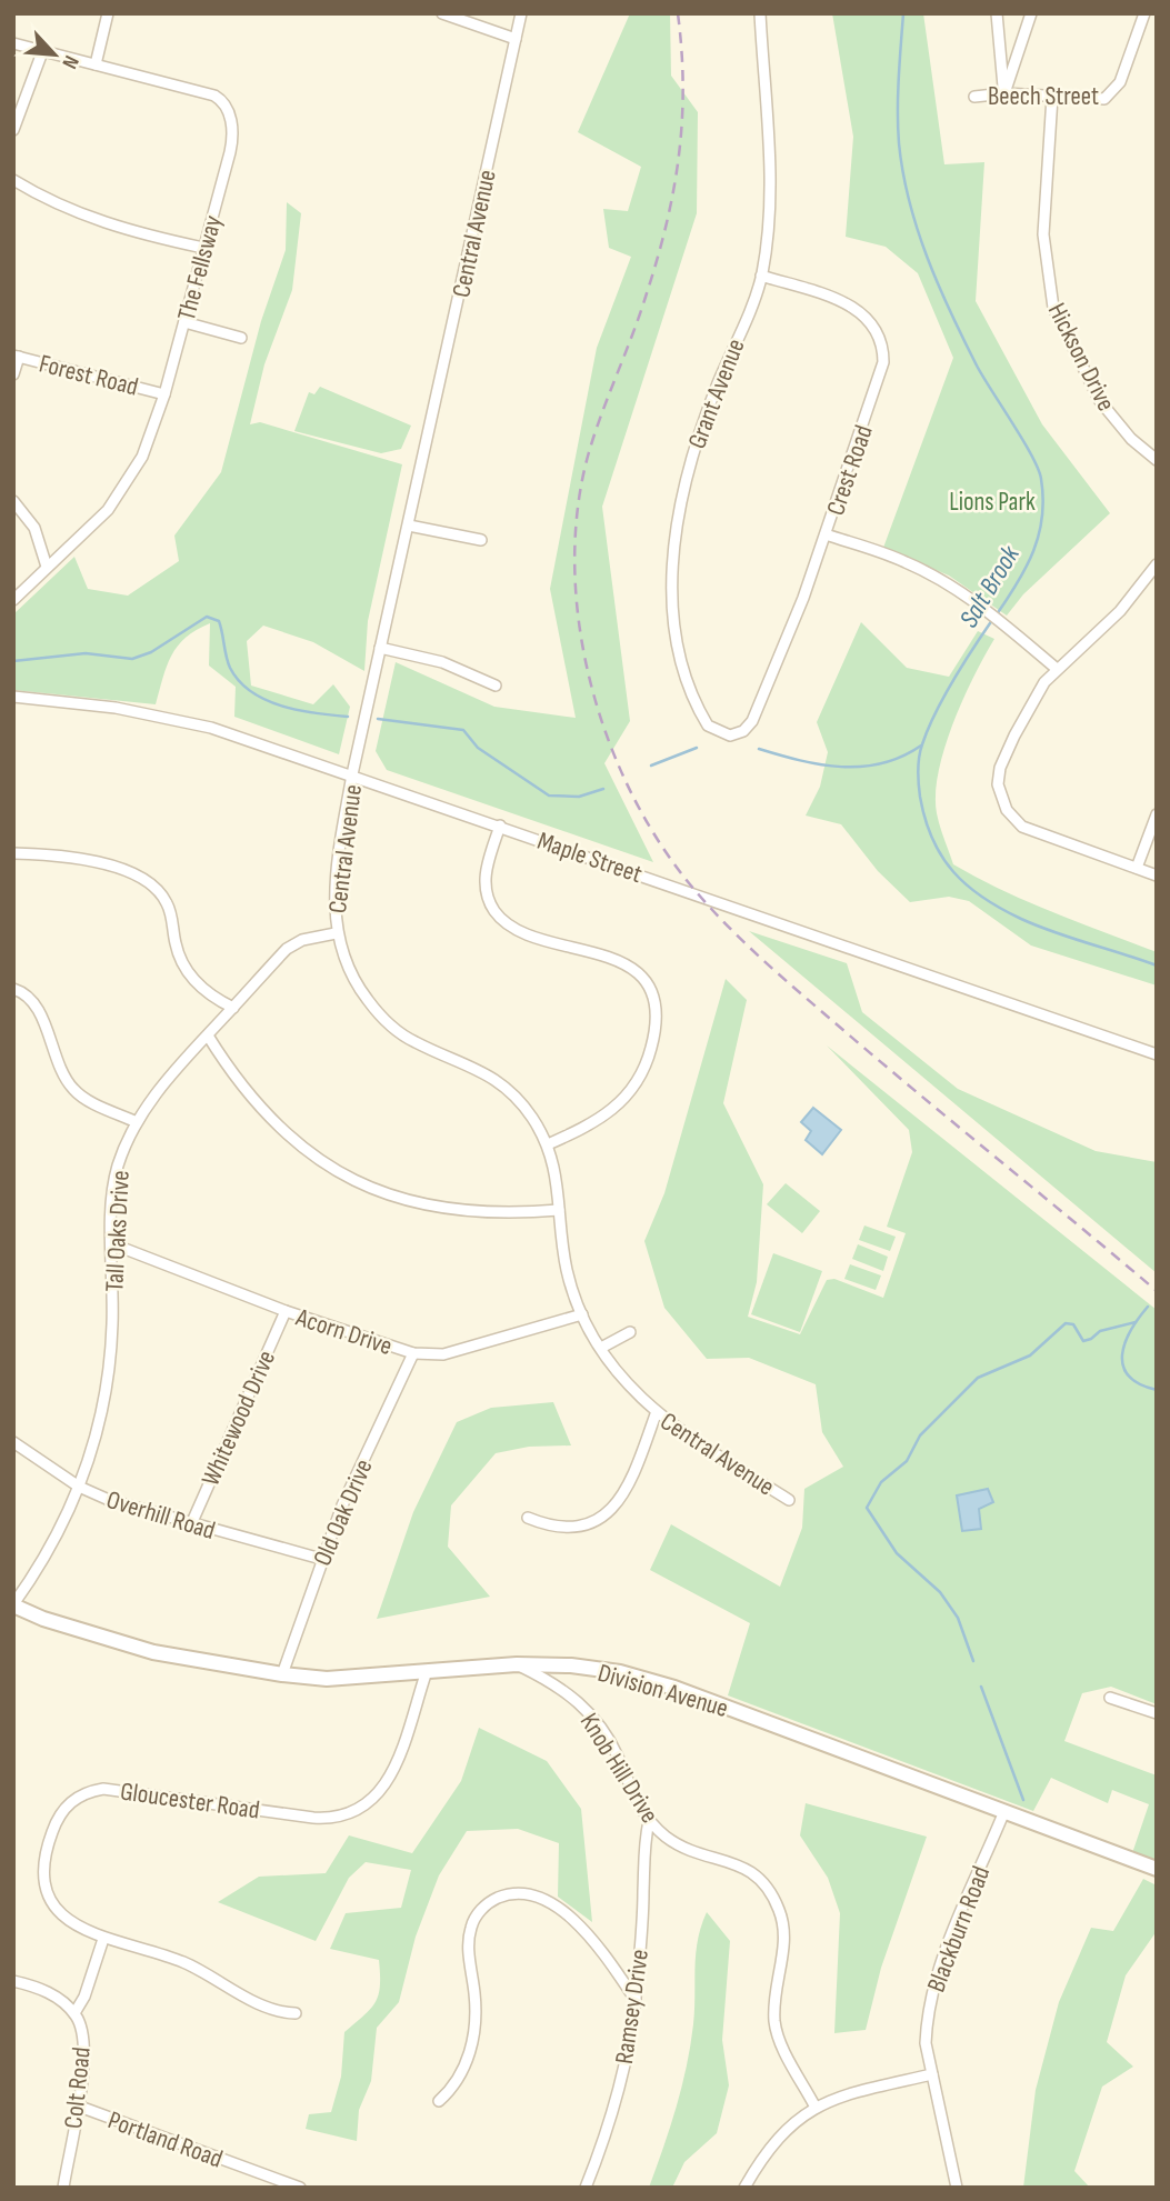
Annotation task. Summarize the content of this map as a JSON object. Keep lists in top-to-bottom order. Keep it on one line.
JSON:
{"streets":{"street":["Beech Street","Central Avenue","The Fellsway","Hickson Drive","Forest Road","Grant Avenue","Crest Road","Maple Street","Tall Oaks Drive","Acorn Drive","Whitewood Drive","Old Oak Drive","Overhill Road","Division Avenue","Knob Hill Drive","Gloucester Road","Blackburn Road","Ramsey Drive","Colt Road","Portland Road"]},"crossings":[["Beech Street","Hickson Drive"],["Central Avenue","Maple Street"],["Central Avenue","Tall Oaks Drive"],["Central Avenue","Acorn Drive"],["The Fellsway","Forest Road"],["Grant Avenue","Crest Road"],["Tall Oaks Drive","Acorn Drive"],["Tall Oaks Drive","Overhill Road"],["Tall Oaks Drive","Division Avenue"],["Acorn Drive","Whitewood Drive"],["Acorn Drive","Old Oak Drive"],["Whitewood Drive","Overhill Road"],["Old Oak Drive","Overhill Road"],["Old Oak Drive","Division Avenue"],["Division Avenue","Knob Hill Drive"],["Division Avenue","Gloucester Road"],["Division Avenue","Blackburn Road"],["Knob Hill Drive","Ramsey Drive"],["Colt Road","Portland Road"]],"water":["Salt Brook"],"parks":["Lions Park"],"north":"bottom right"}
